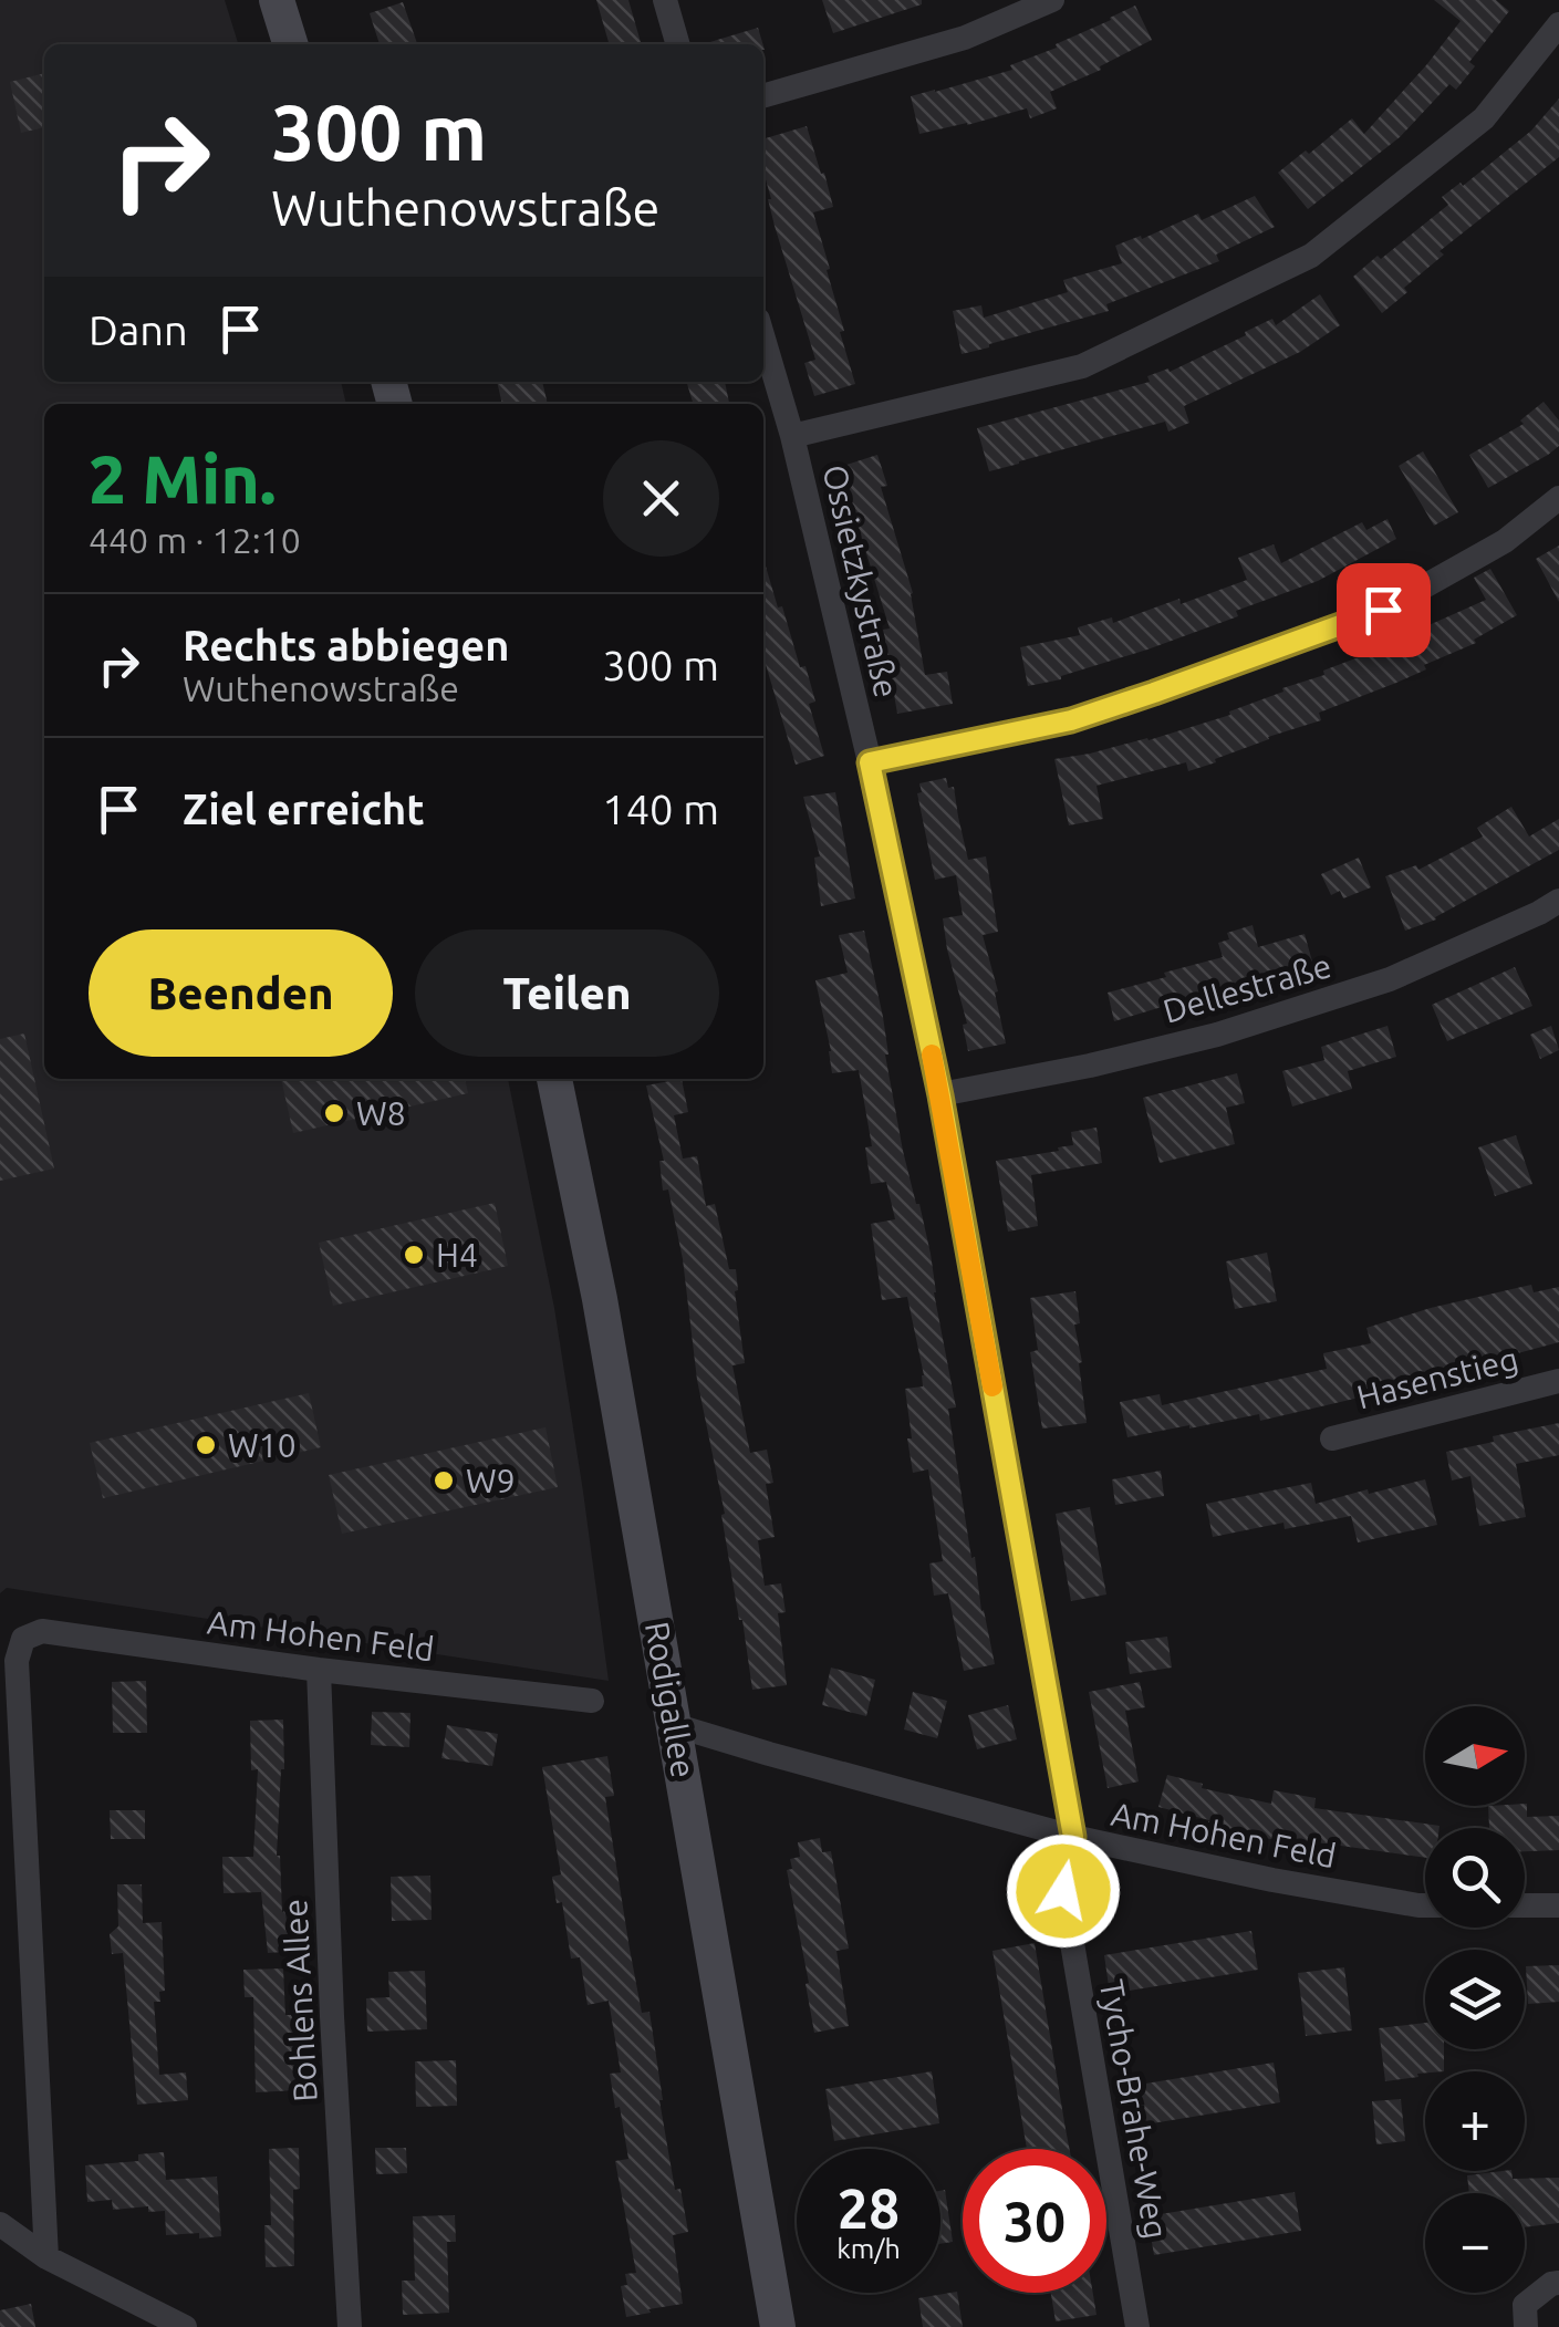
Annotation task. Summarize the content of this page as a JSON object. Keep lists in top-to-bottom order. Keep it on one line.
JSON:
{"streets":{"main road":["Rodigallee"],"street":["Ossietzkystraße","Dellestraße","Hasenstieg","Am Hohen Feld","Bohlens Allee","Tycho-Brahe-Weg"]},"crossings":[["Ossietzkystraße","Dellestraße"],["Ossietzkystraße","Am Hohen Feld"],["Ossietzkystraße","Tycho-Brahe-Weg"],["Am Hohen Feld","Rodigallee"],["Am Hohen Feld","Bohlens Allee"],["Am Hohen Feld","Tycho-Brahe-Weg"]],"places":["W8","H4","W10","W9"],"north":"right","page":{"turn":["300 m","Wuthenowstraße"],"then":"Dann","heading":["2 Min.","440 m · 12:10"],"list":[{"name":"Rechts abbiegen","note":"Wuthenowstraße","value":"300 m"},{"name":"Ziel erreicht","value":"140 m"}],"buttons":["Beenden","Teilen"],"map_buttons":["+","−"],"speed":"28 km/h","limit":"30"}}
